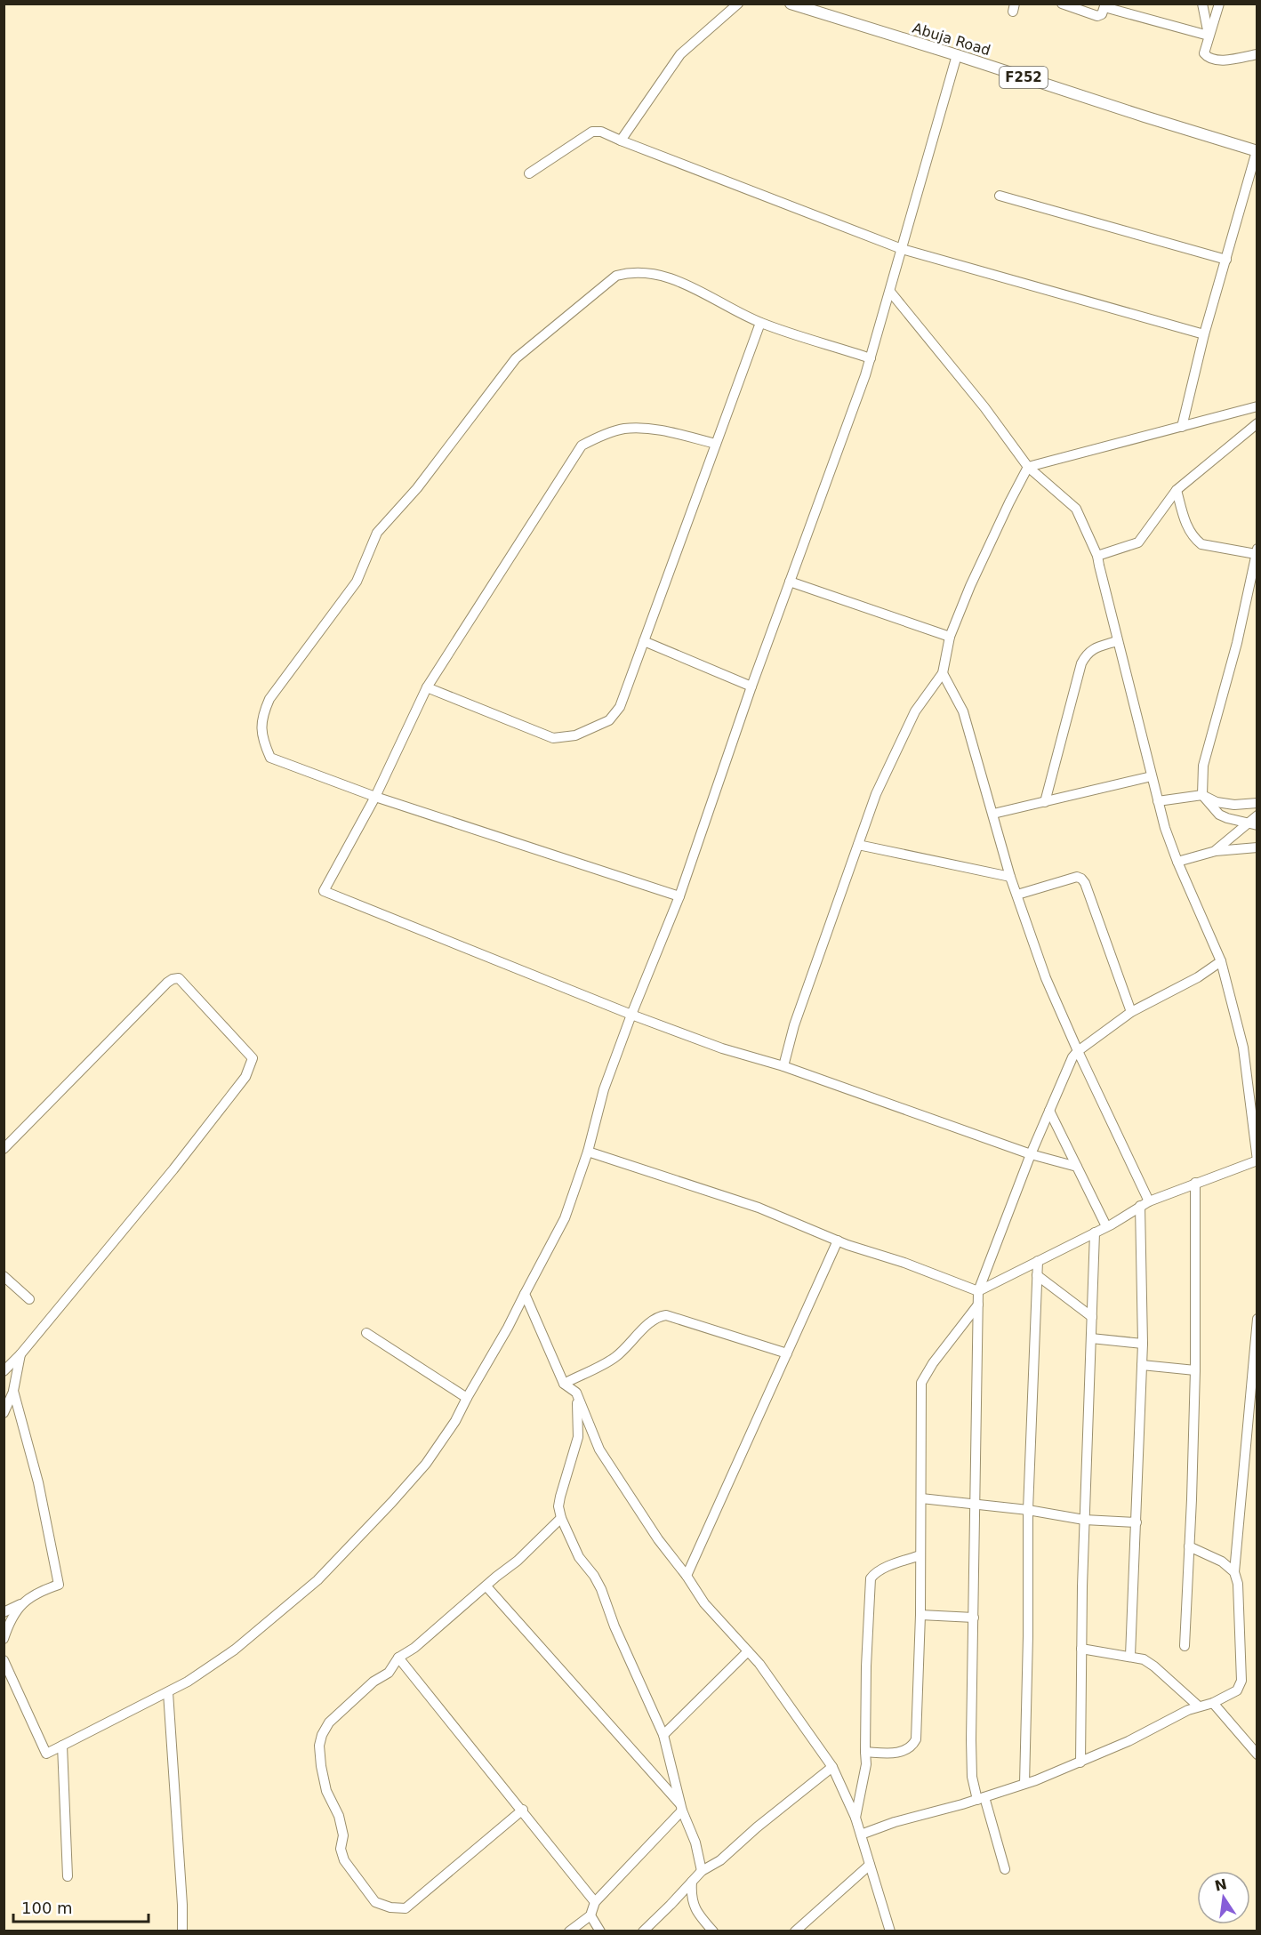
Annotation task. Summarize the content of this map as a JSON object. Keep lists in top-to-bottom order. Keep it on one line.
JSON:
{"streets":{"main road":["Abuja Road","F252"]},"scale_bar":"100 m","north":"top"}
